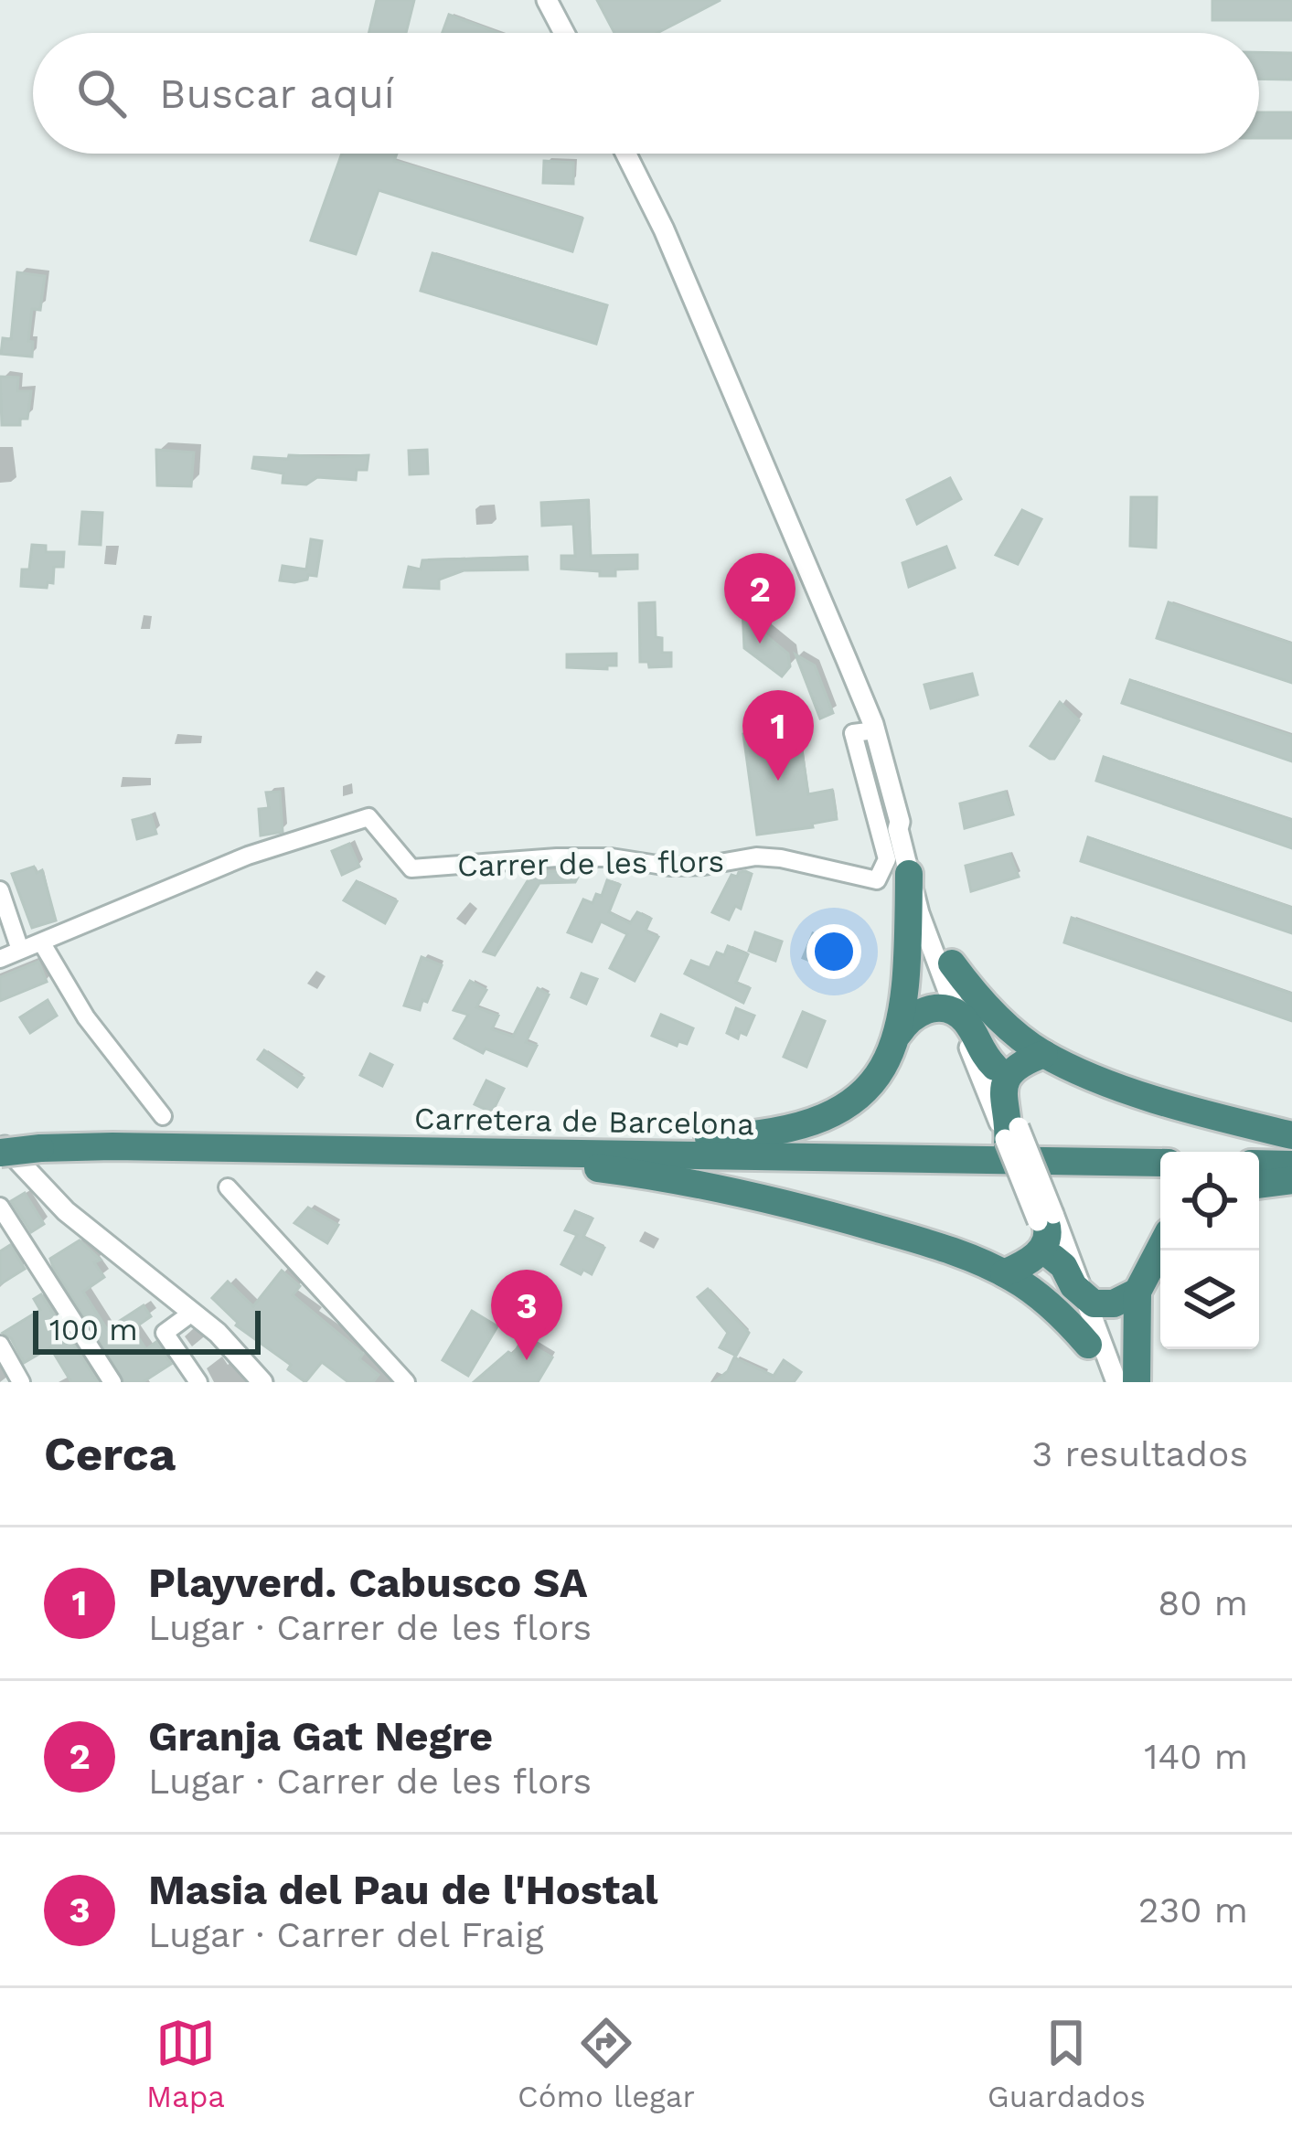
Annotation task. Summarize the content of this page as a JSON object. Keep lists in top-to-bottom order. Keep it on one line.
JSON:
{"streets":{"highway":["Carretera de Barcelona"],"street":["Carrer de les flors"]},"scale_bar":"100 m","page":{"search":"Buscar aquí","pins":["2","1","3"],"scale":"100 m","heading":["Cerca","3 resultados"],"list":[{"mark":"1","name":"Playverd. Cabusco SA","note":"Lugar · Carrer de les flors","value":"80 m"},{"mark":"2","name":"Granja Gat Negre","note":"Lugar · Carrer de les flors","value":"140 m"},{"mark":"3","name":"Masia del Pau de l'Hostal","note":"Lugar · Carrer del Fraig","value":"230 m"}],"nav":["Mapa","Cómo llegar","Guardados"]}}
